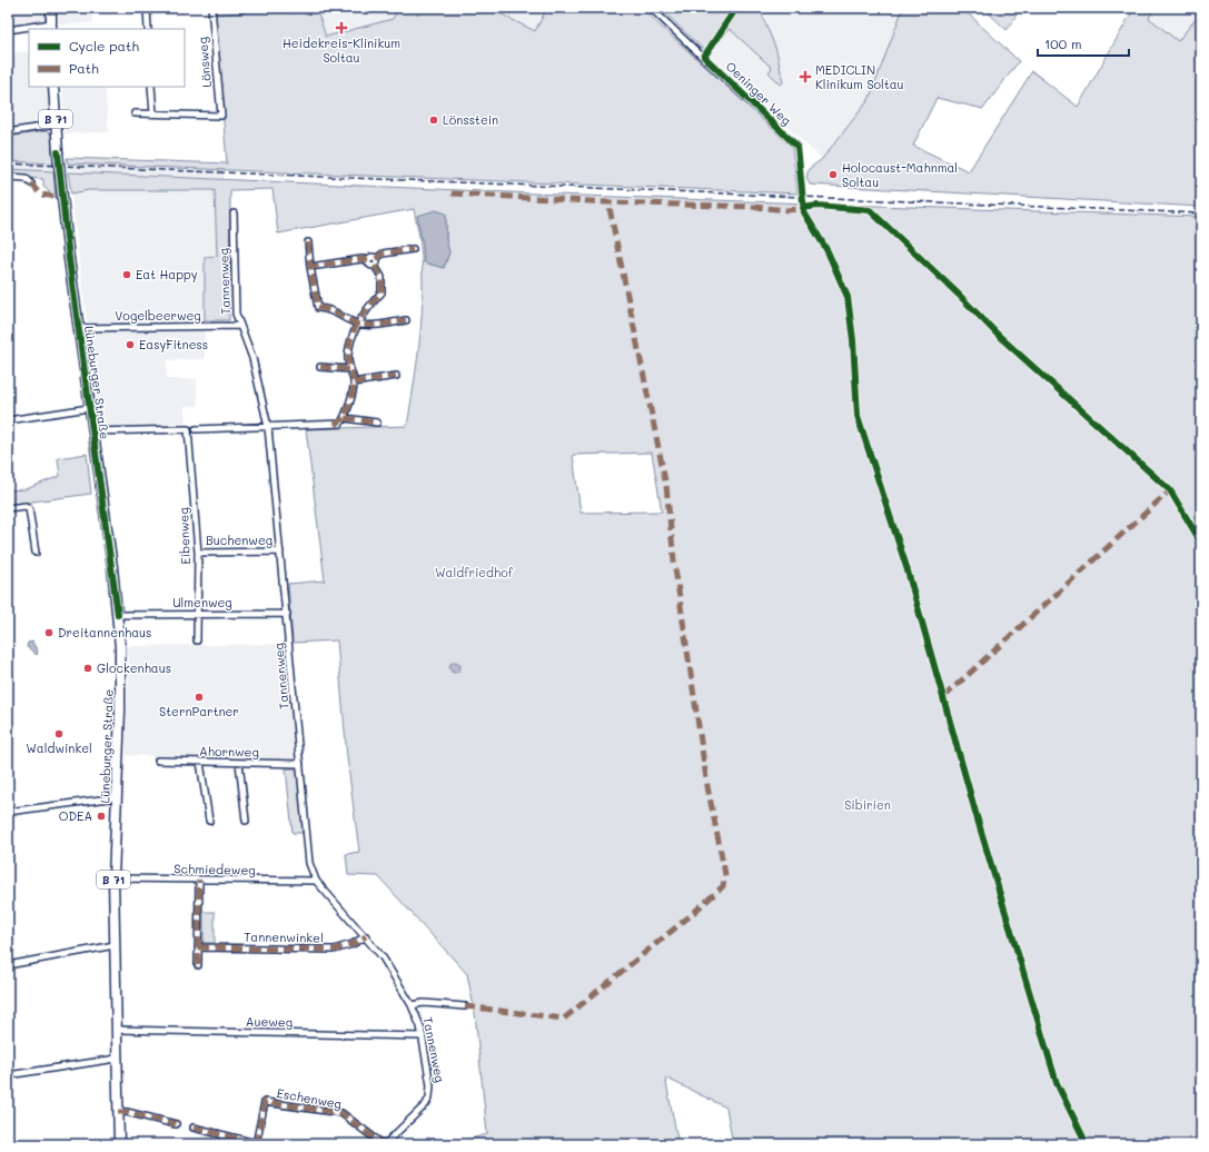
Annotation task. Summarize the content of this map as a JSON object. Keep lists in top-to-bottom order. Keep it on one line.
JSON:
{"streets":{"main road":["B 71","Lüneburger Straße"],"street":["Lönsweg","Oeninger Weg","Tannenweg","Vogelbeerweg","Eibenweg","Buchenweg","Ulmenweg","Ahornweg","Schmiedeweg","Tannenwinkel","Aueweg","Eschenweg"]},"crossings":[["Tannenweg","Vogelbeerweg"],["Tannenweg","Buchenweg"],["Tannenweg","Ulmenweg"],["Tannenweg","Ahornweg"],["Tannenweg","Schmiedeweg"],["Tannenweg","Tannenwinkel"],["Tannenweg","Aueweg"],["Tannenweg","Eschenweg"],["Vogelbeerweg","Lüneburger Straße"],["Lüneburger Straße","Eibenweg"],["Lüneburger Straße","Ulmenweg"],["Lüneburger Straße","Schmiedeweg"],["Lüneburger Straße","Aueweg"],["Eibenweg","Buchenweg"],["Eibenweg","Ulmenweg"]],"parks":["Waldfriedhof","Sibirien"],"places":{"health":["Heidekreis-Klinikum Soltau","MEDICLIN Klinikum Soltau"],"other":["Lönsstein","Holocaust-Mahnmal Soltau","Eat Happy","EasyFitness","Dreitannenhaus","Glockenhaus","SternPartner","Waldwinkel","ODEA"]},"legend":["Cycle path","Path"],"scale_bar":"100 m"}
